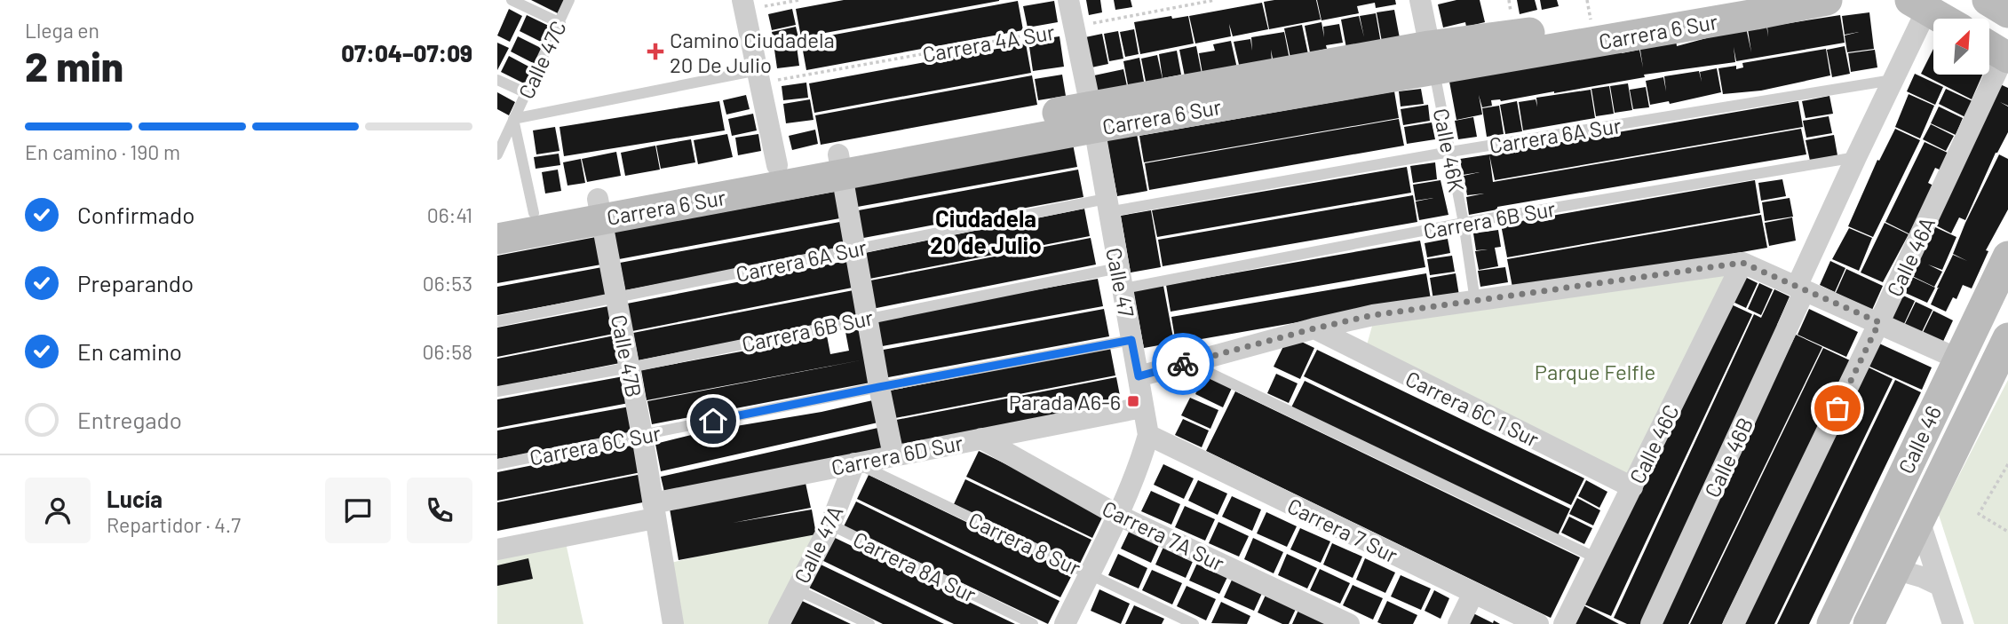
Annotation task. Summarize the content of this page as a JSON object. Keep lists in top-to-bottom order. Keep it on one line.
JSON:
{"streets":{"street":["Carrera 6 Sur","Calle 46K","Calle 46A","Calle 47","Calle 47B","Carrera 6C 1 Sur","Calle 46","Calle 46C","Carrera 6D Sur","Calle 46B","Carrera 7 Sur","Carrera 7A Sur","Calle 47A"],"lane":["Calle 47C","Carrera 6A Sur","Carrera 6B Sur","Carrera 6C Sur","Carrera 8 Sur","Carrera 8A Sur"],"path":["Carrera 4A Sur"]},"crossings":[["Carrera 6 Sur","Calle 47C"],["Carrera 6 Sur","Calle 46K"],["Carrera 6 Sur","Calle 47"],["Carrera 6 Sur","Calle 47B"],["Carrera 4A Sur","Calle 47"],["Carrera 6A Sur","Calle 46K"],["Carrera 6A Sur","Calle 47"],["Carrera 6A Sur","Calle 47B"],["Carrera 6A Sur","Calle 46B"],["Calle 46K","Carrera 6B Sur"],["Carrera 6B Sur","Calle 47"],["Carrera 6B Sur","Calle 47B"],["Carrera 6B Sur","Calle 46B"],["Calle 47","Carrera 6C Sur"],["Calle 47","Carrera 6D Sur"],["Calle 47","Carrera 7 Sur"],["Calle 47","Carrera 7A Sur"],["Calle 47","Carrera 8 Sur"],["Calle 47B","Carrera 6C Sur"],["Calle 47B","Carrera 6D Sur"],["Carrera 6C 1 Sur","Calle 46C"],["Carrera 6D Sur","Carrera 7A Sur"],["Carrera 6D Sur","Carrera 8 Sur"],["Carrera 6D Sur","Calle 47A"],["Carrera 8 Sur","Calle 47A"],["Calle 47A","Carrera 8A Sur"]],"districts":["Ciudadela 20 de Julio"],"parks":["Parque Felfle"],"places":{"health":["Camino Ciudadela 20 De Julio"],"transit":["Parada A6-6"]},"north":"top right","page":{"heading":["2 min","Llega en","07:04–07:09"],"panel":["Lucía","Repartidor · 4.7"],"bar":"En camino · 190 m","list":[["Confirmado","06:41"],["Preparando","06:53"],["En camino","06:58"],"Entregado"]}}
